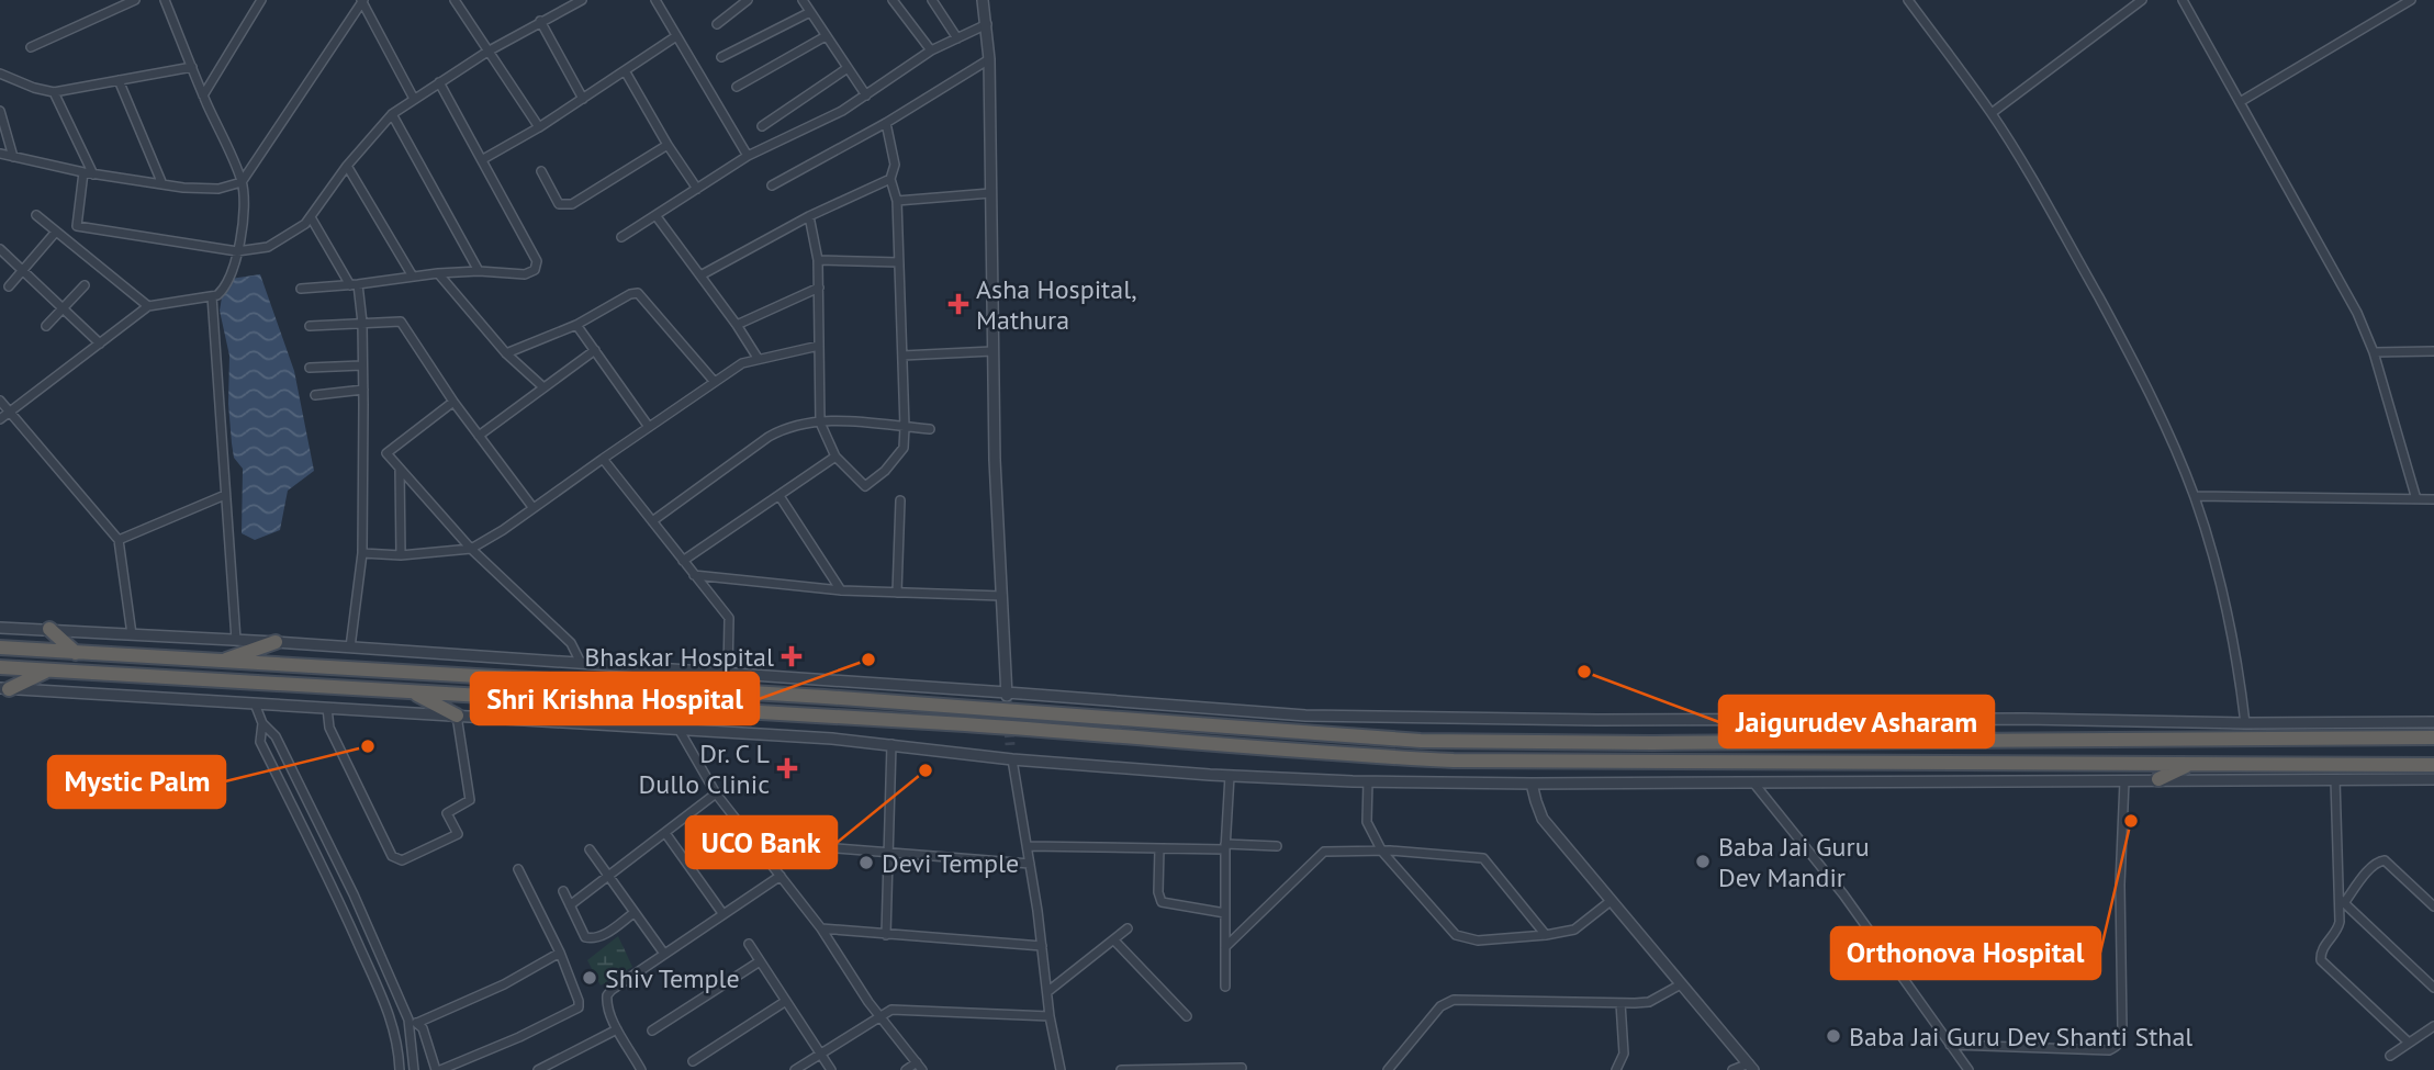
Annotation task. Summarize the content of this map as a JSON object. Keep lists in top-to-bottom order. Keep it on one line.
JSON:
{"places":{"health":["Asha Hospital, Mathura","Bhaskar Hospital","Dr. C L Dullo Clinic"],"other":["Shri Krishna Hospital","Jaigurudev Asharam","Mystic Palm","UCO Bank","Orthonova Hospital","Baba Jai Guru Dev Mandir","Devi Temple","Shiv Temple","Baba Jai Guru Dev Shanti Sthal"]}}
